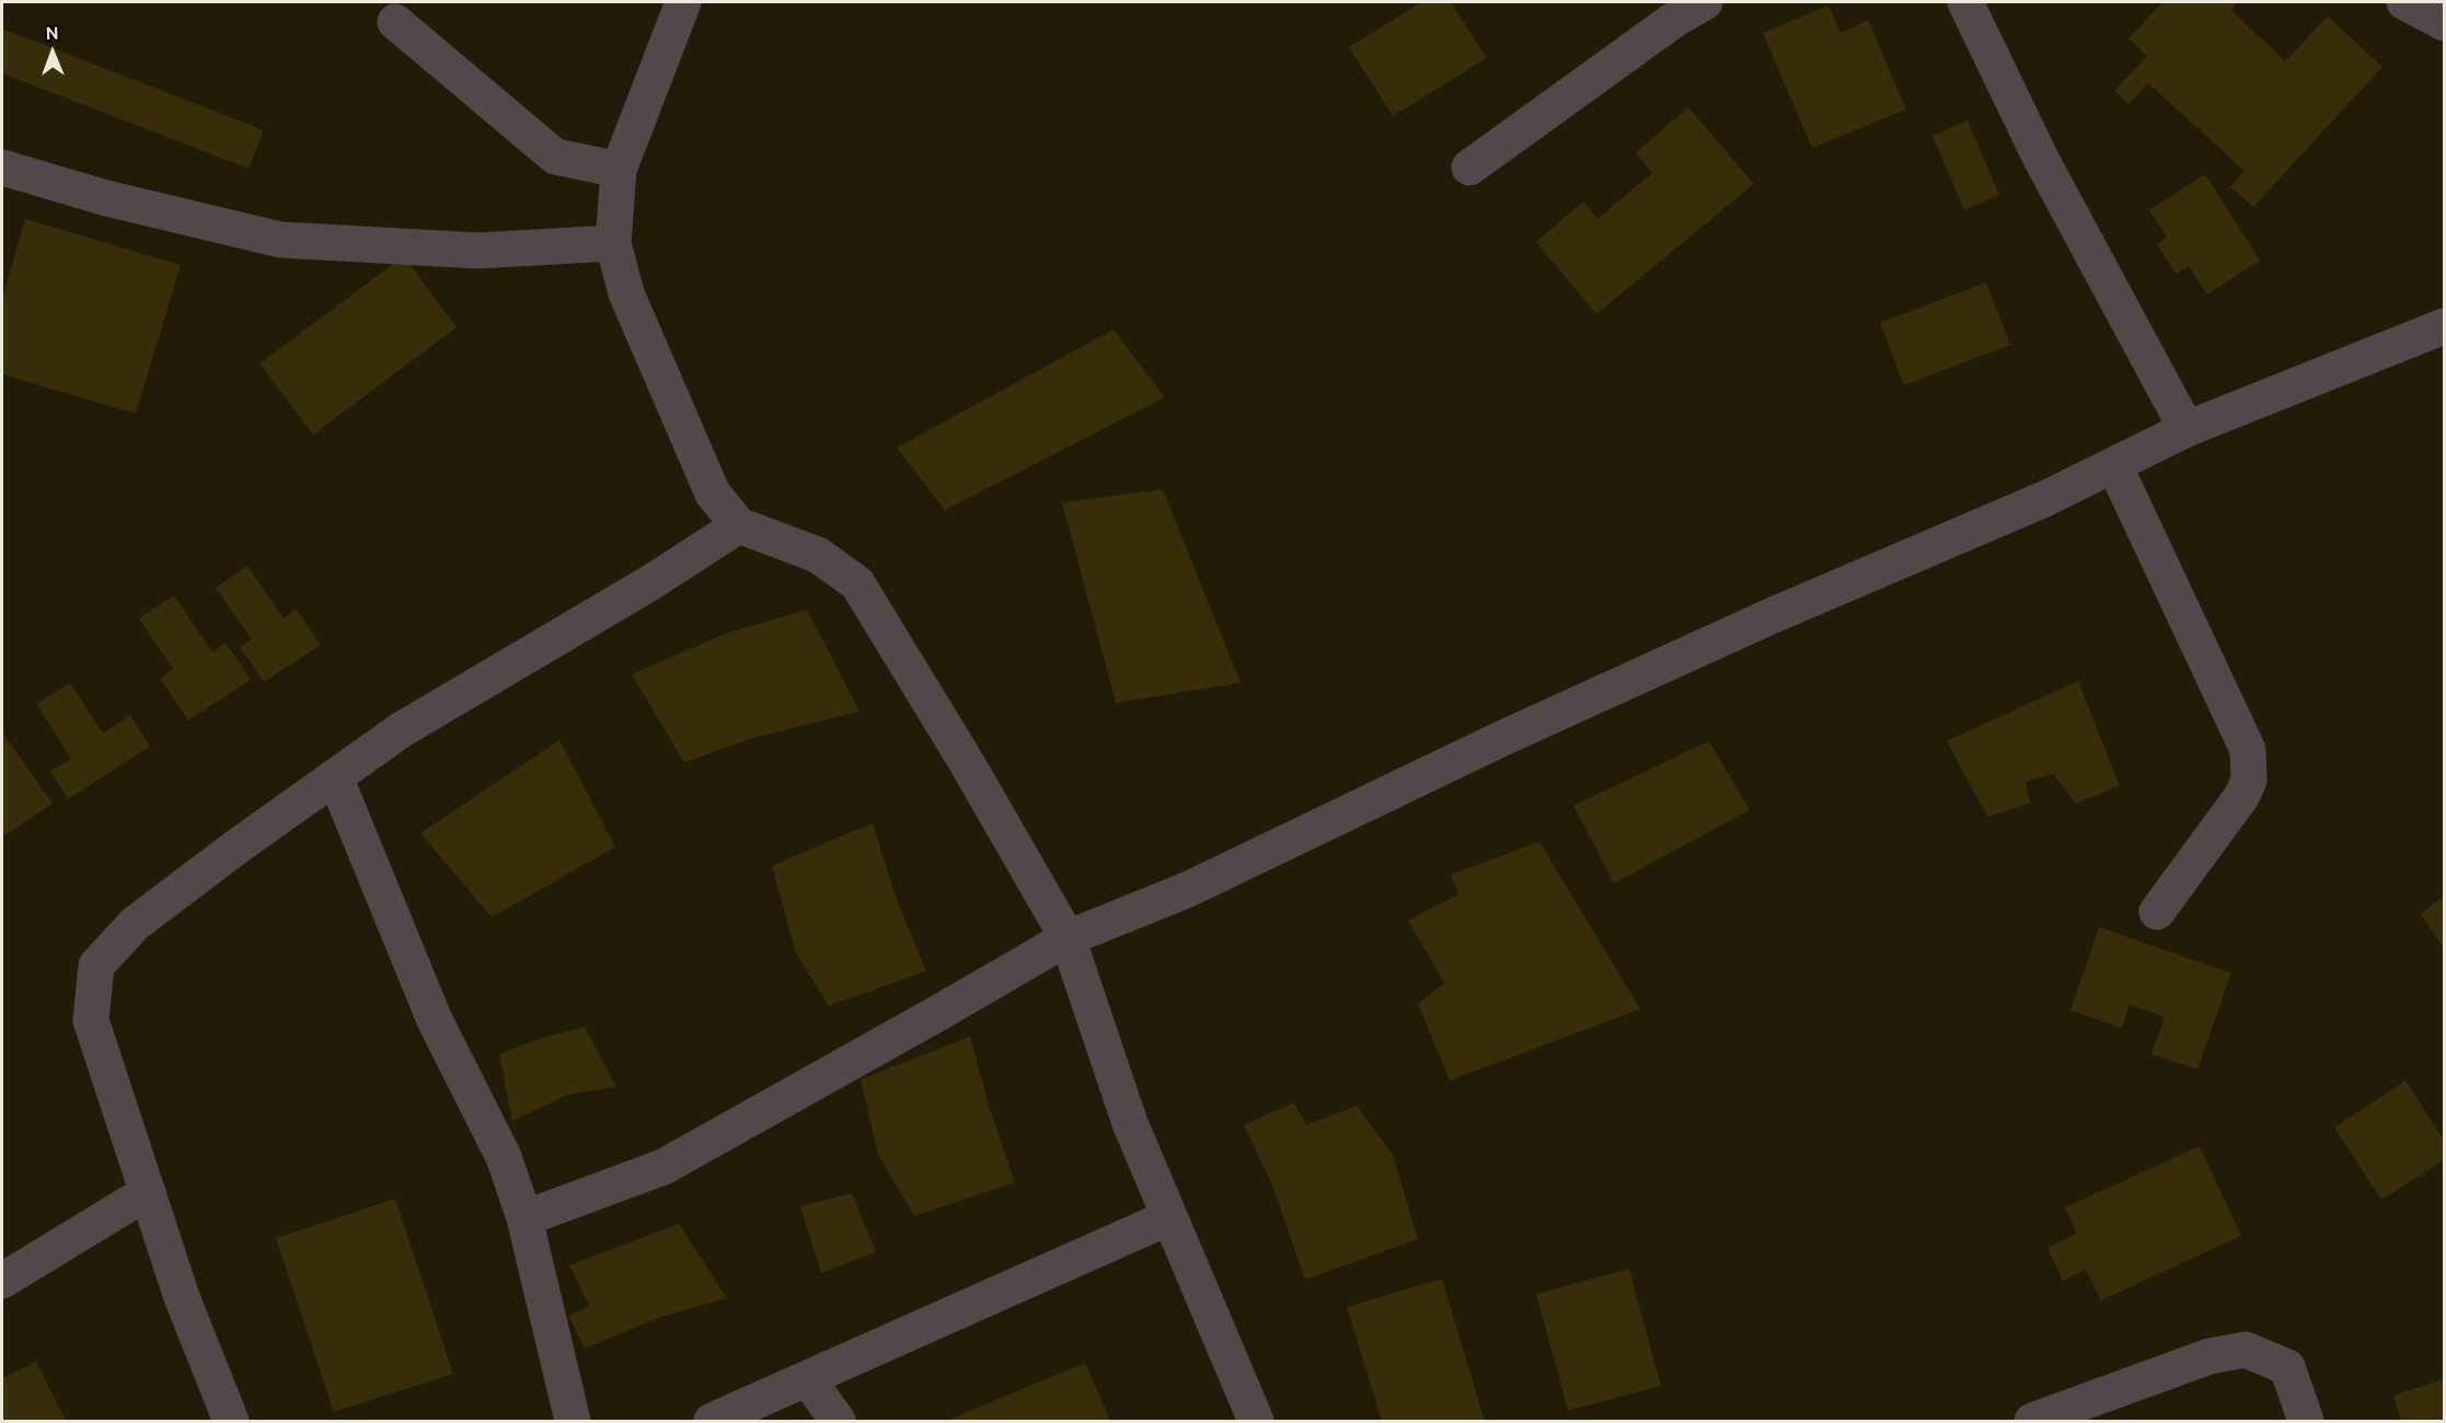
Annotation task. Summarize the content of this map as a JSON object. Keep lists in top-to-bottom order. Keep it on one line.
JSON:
{"north":"top"}
